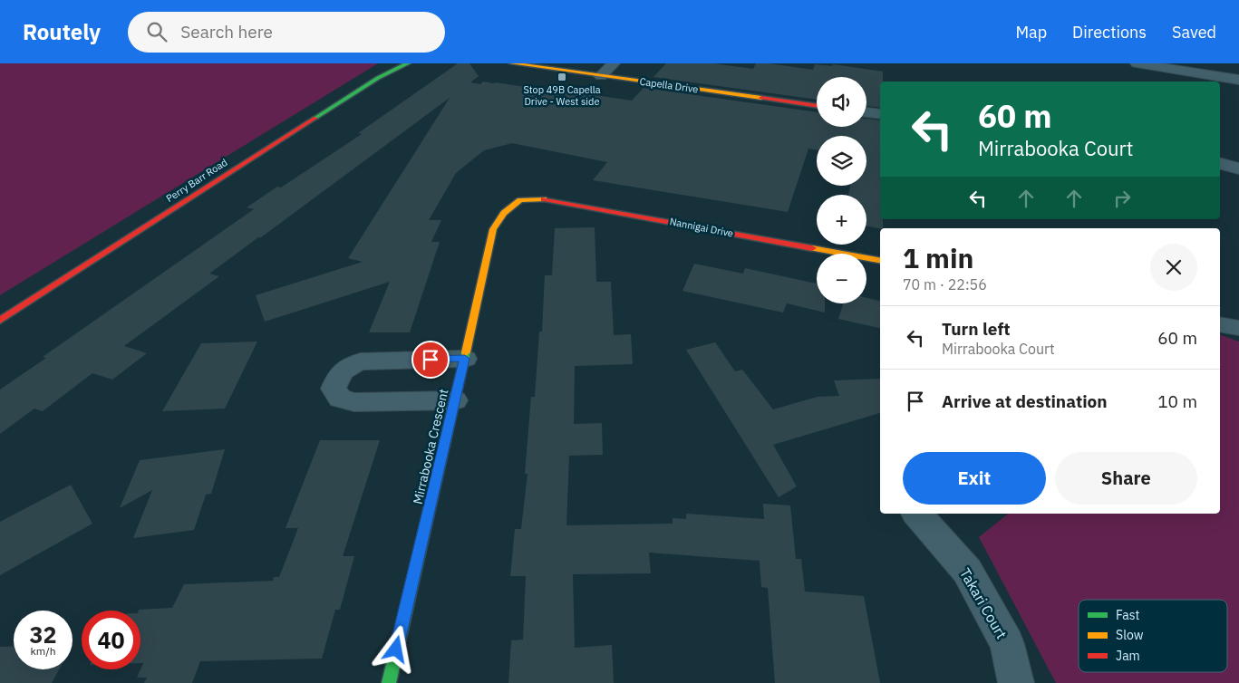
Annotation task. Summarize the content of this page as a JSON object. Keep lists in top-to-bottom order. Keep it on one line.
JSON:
{"streets":{"street":["Capella Drive","Perry Barr Road","Nannigai Drive","Mirrabooka Crescent","Takari Court"]},"crossings":[["Nannigai Drive","Mirrabooka Crescent"]],"places":{"transit":["Stop 49B Capella Drive - West side"]},"legend":["Fast","Slow","Jam"],"page":{"header":"Routely","search":"Search here","nav":["Map","Directions","Saved"],"map_buttons":["+","−"],"turn":["60 m","Mirrabooka Court"],"heading":["1 min","70 m · 22:56"],"list":[{"name":"Turn left","note":"Mirrabooka Court","value":"60 m"},{"name":"Arrive at destination","value":"10 m"}],"buttons":["Exit","Share"],"speed":"32 km/h","limit":"40"}}
